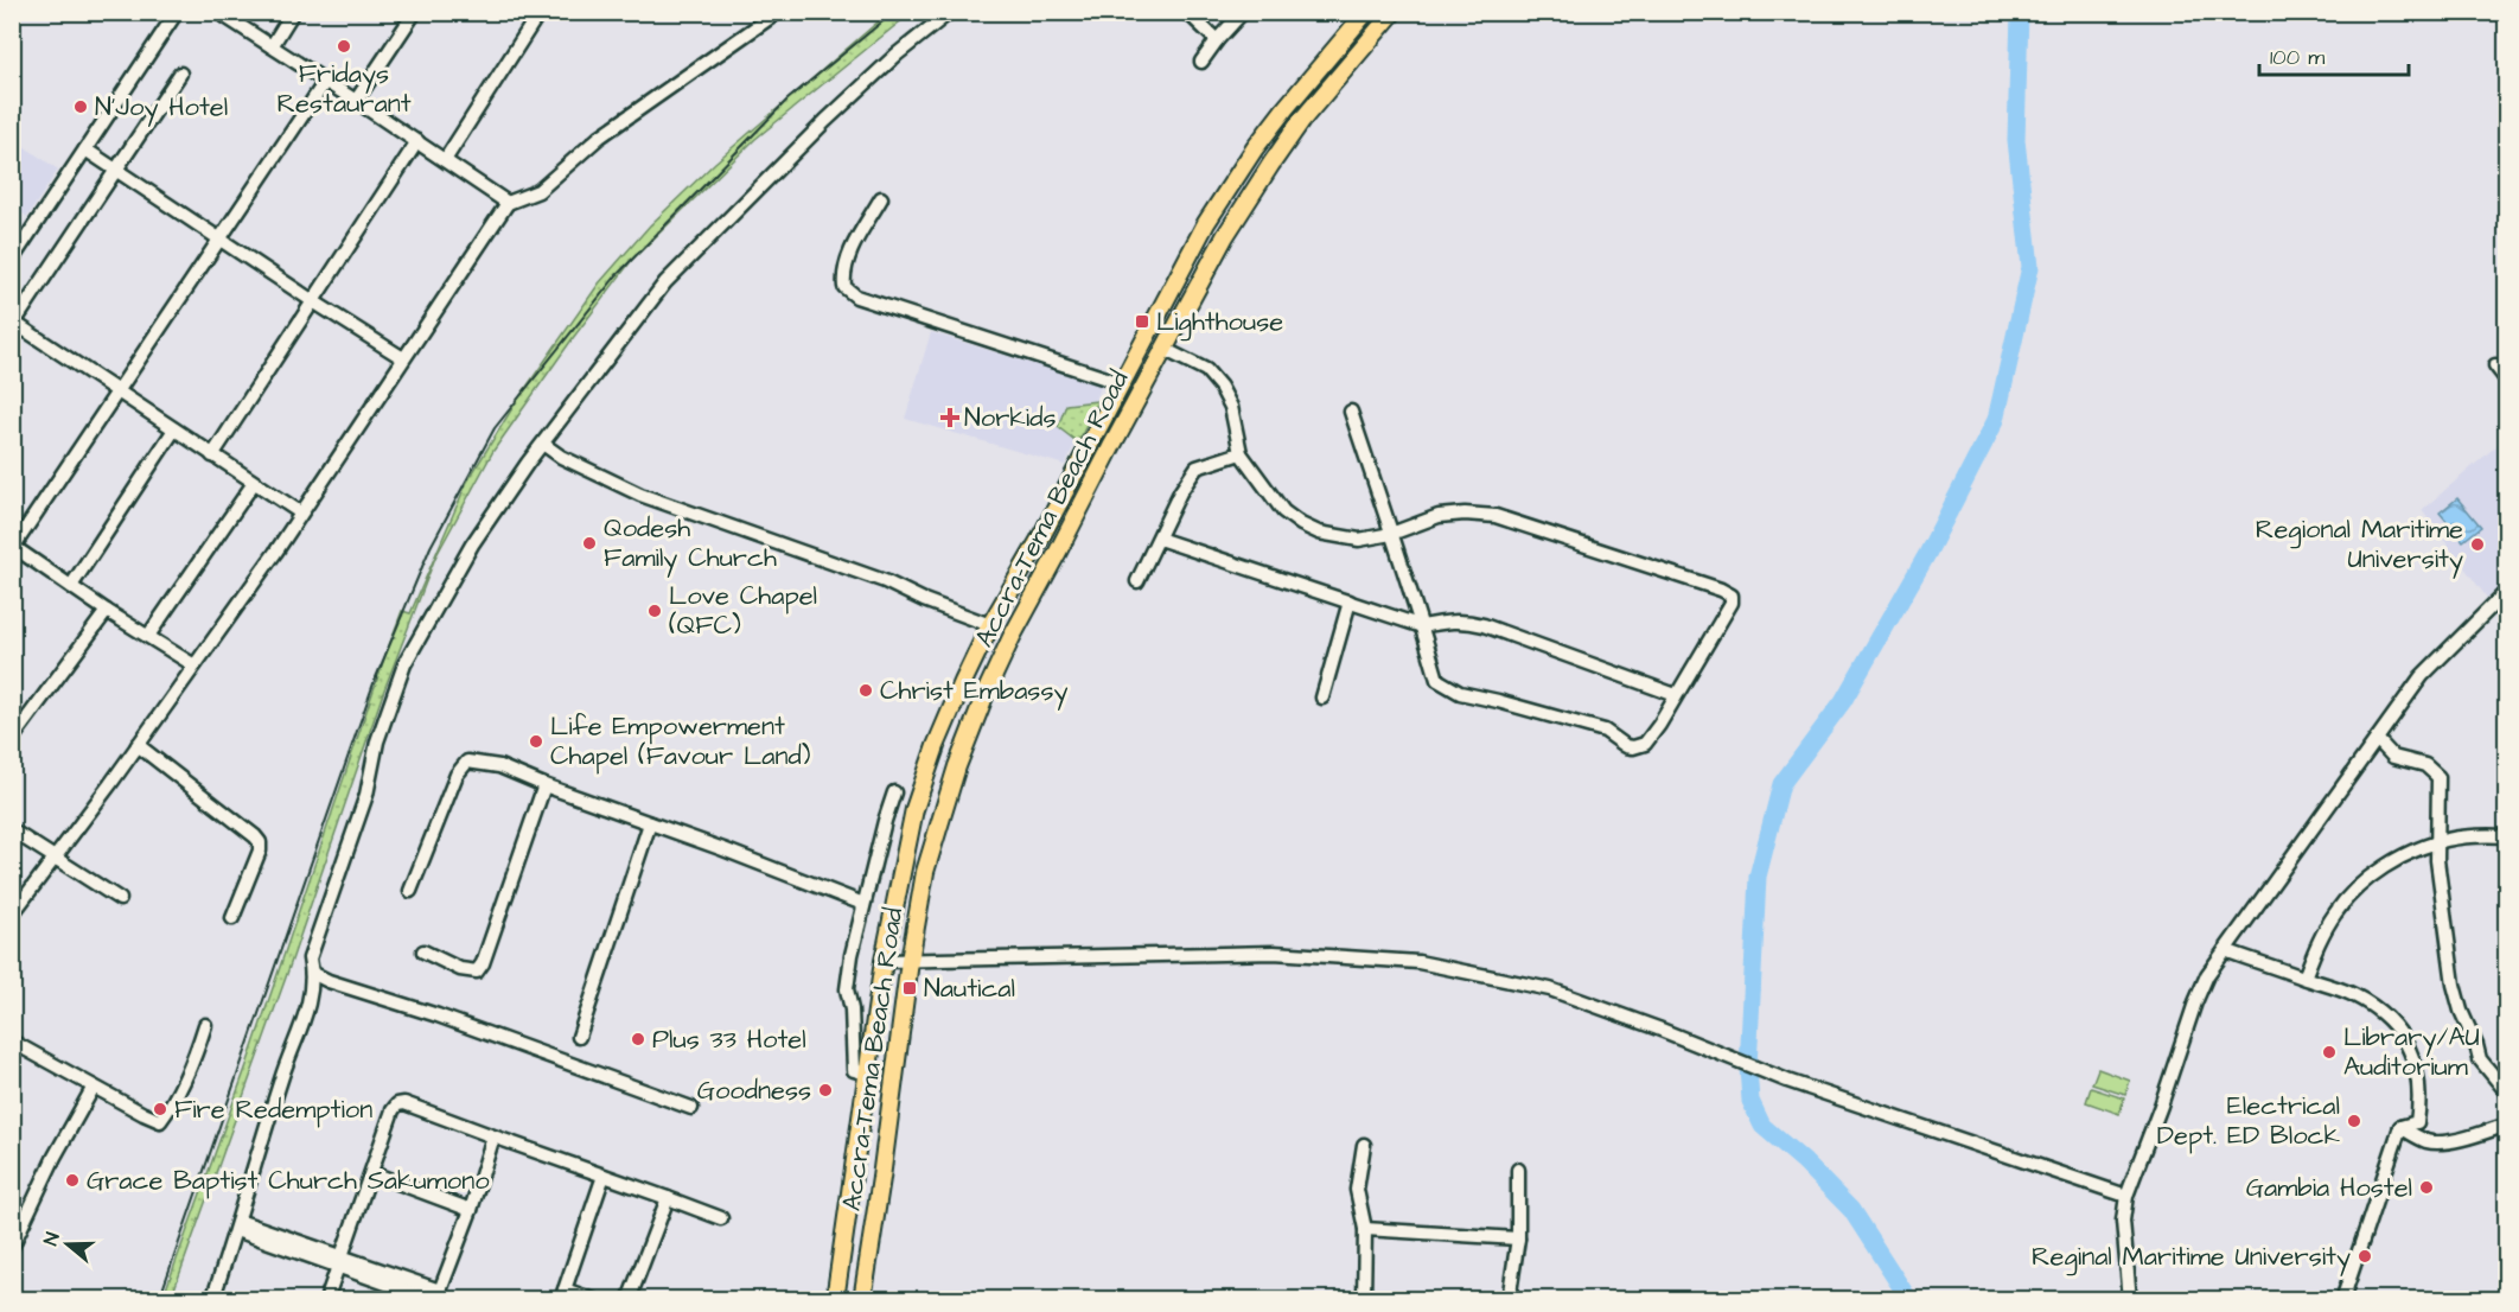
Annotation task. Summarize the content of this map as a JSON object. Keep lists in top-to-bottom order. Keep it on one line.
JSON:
{"streets":{"main road":["Accra-Tema Beach Road"]},"places":{"other":["Fridays Restaurant","N'Joy Hotel","Qodesh Family Church","Regional Maritime University","Love Chapel (QFC)","Christ Embassy","Life Empowerment Chapel (Favour Land)","Plus 33 Hotel","Library/AU Auditorium","Goodness","Fire Redemption","Electrical Dept. ED Block","Grace Baptist Church Sakumono","Gambia Hostel","Reginal Maritime University"],"transit":["Lighthouse","Nautical"],"health":["Norkids"]},"scale_bar":"100 m","north":"left"}
